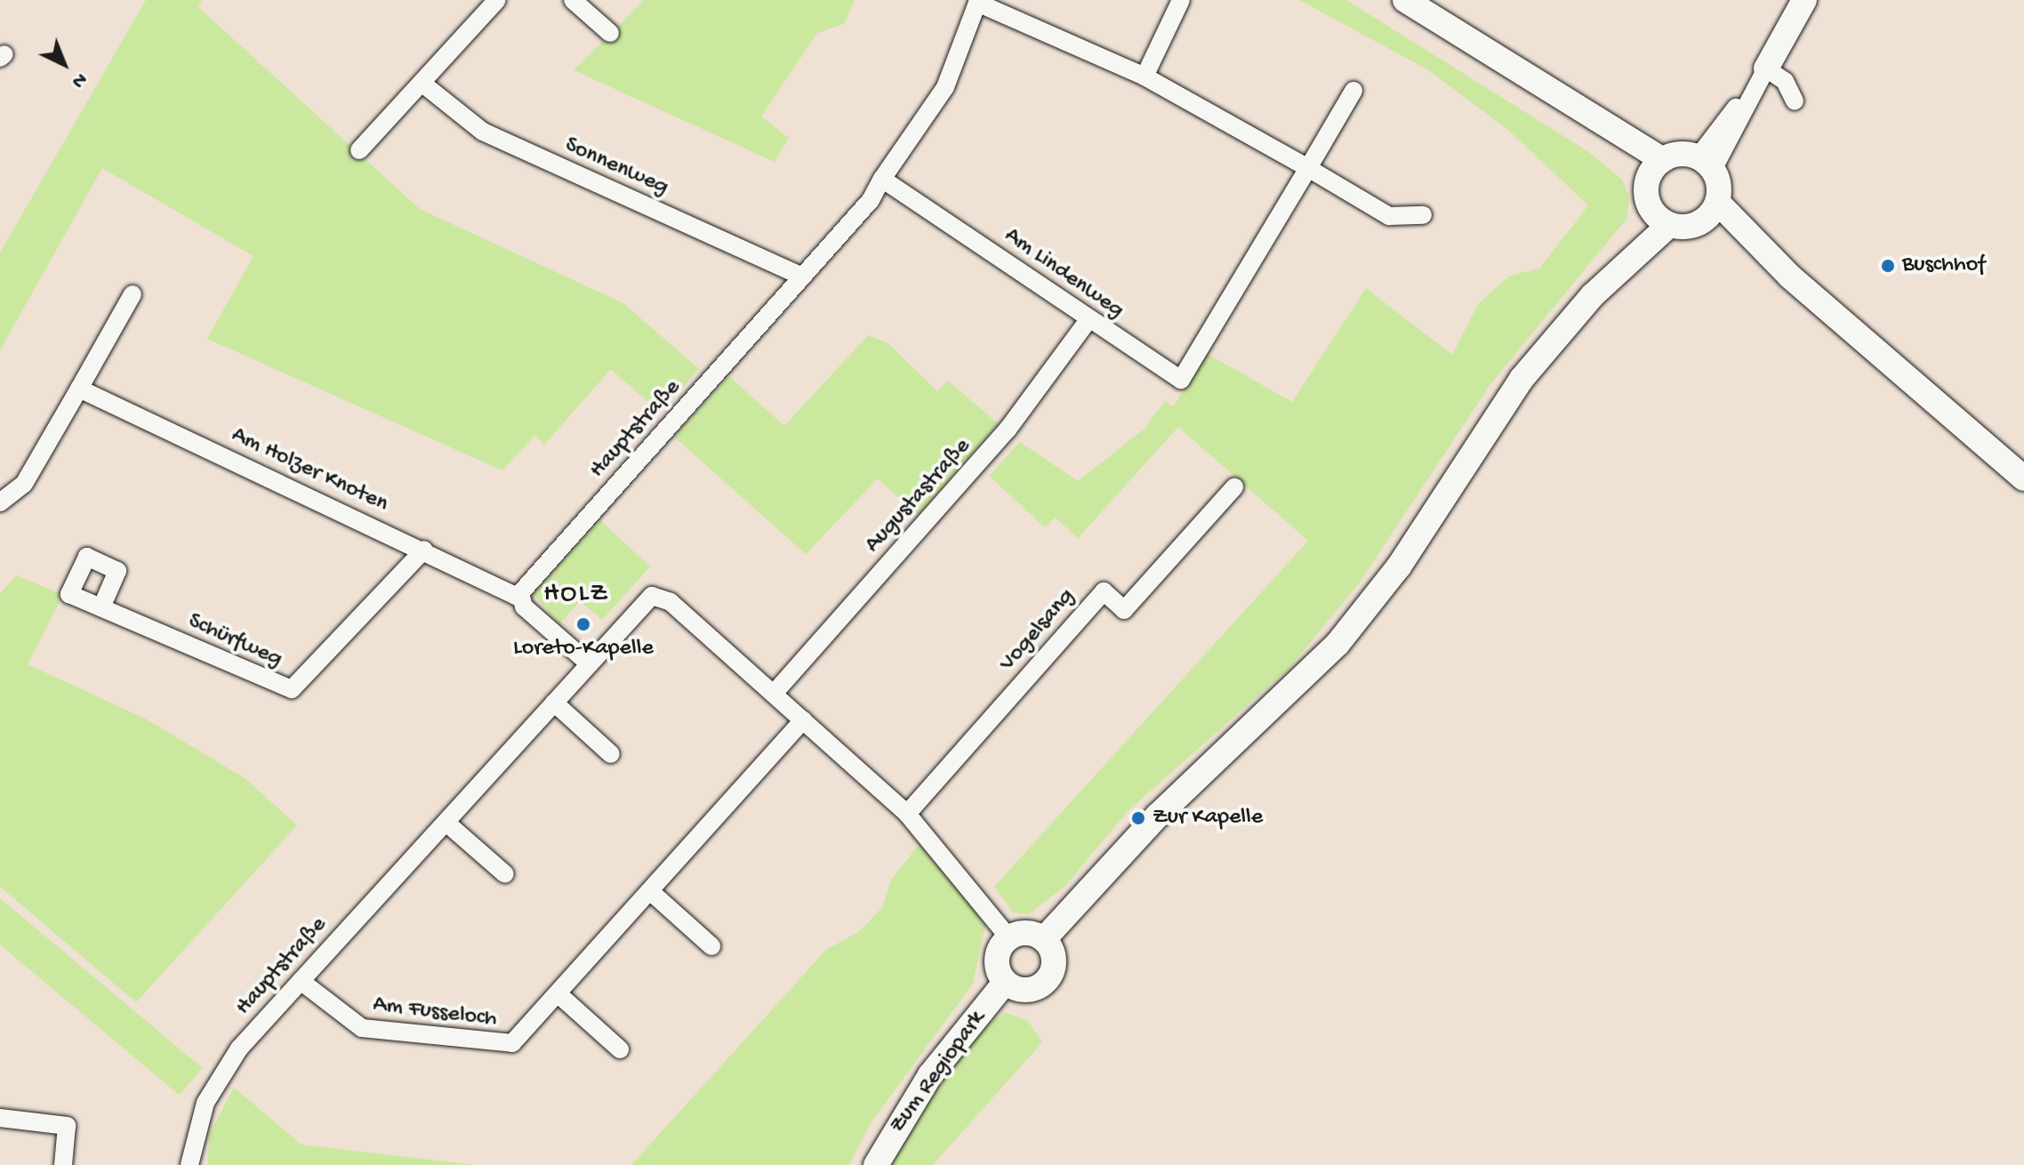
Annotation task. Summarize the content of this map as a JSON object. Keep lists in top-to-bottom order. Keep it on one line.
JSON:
{"streets":{"street":["Sonnenweg","Am Lindenweg","Hauptstraße","Am Holzer Knoten","Augustastraße","Vogelsang","Schürfweg","Am Fusseloch","Zum Regiopark"]},"crossings":[["Sonnenweg","Hauptstraße"],["Am Lindenweg","Hauptstraße"],["Am Lindenweg","Augustastraße"],["Hauptstraße","Am Holzer Knoten"],["Hauptstraße","Am Fusseloch"],["Am Holzer Knoten","Schürfweg"]],"districts":["HOLZ"],"places":["Buschhof","Loreto-Kapelle","Zur Kapelle"],"north":"bottom right"}
